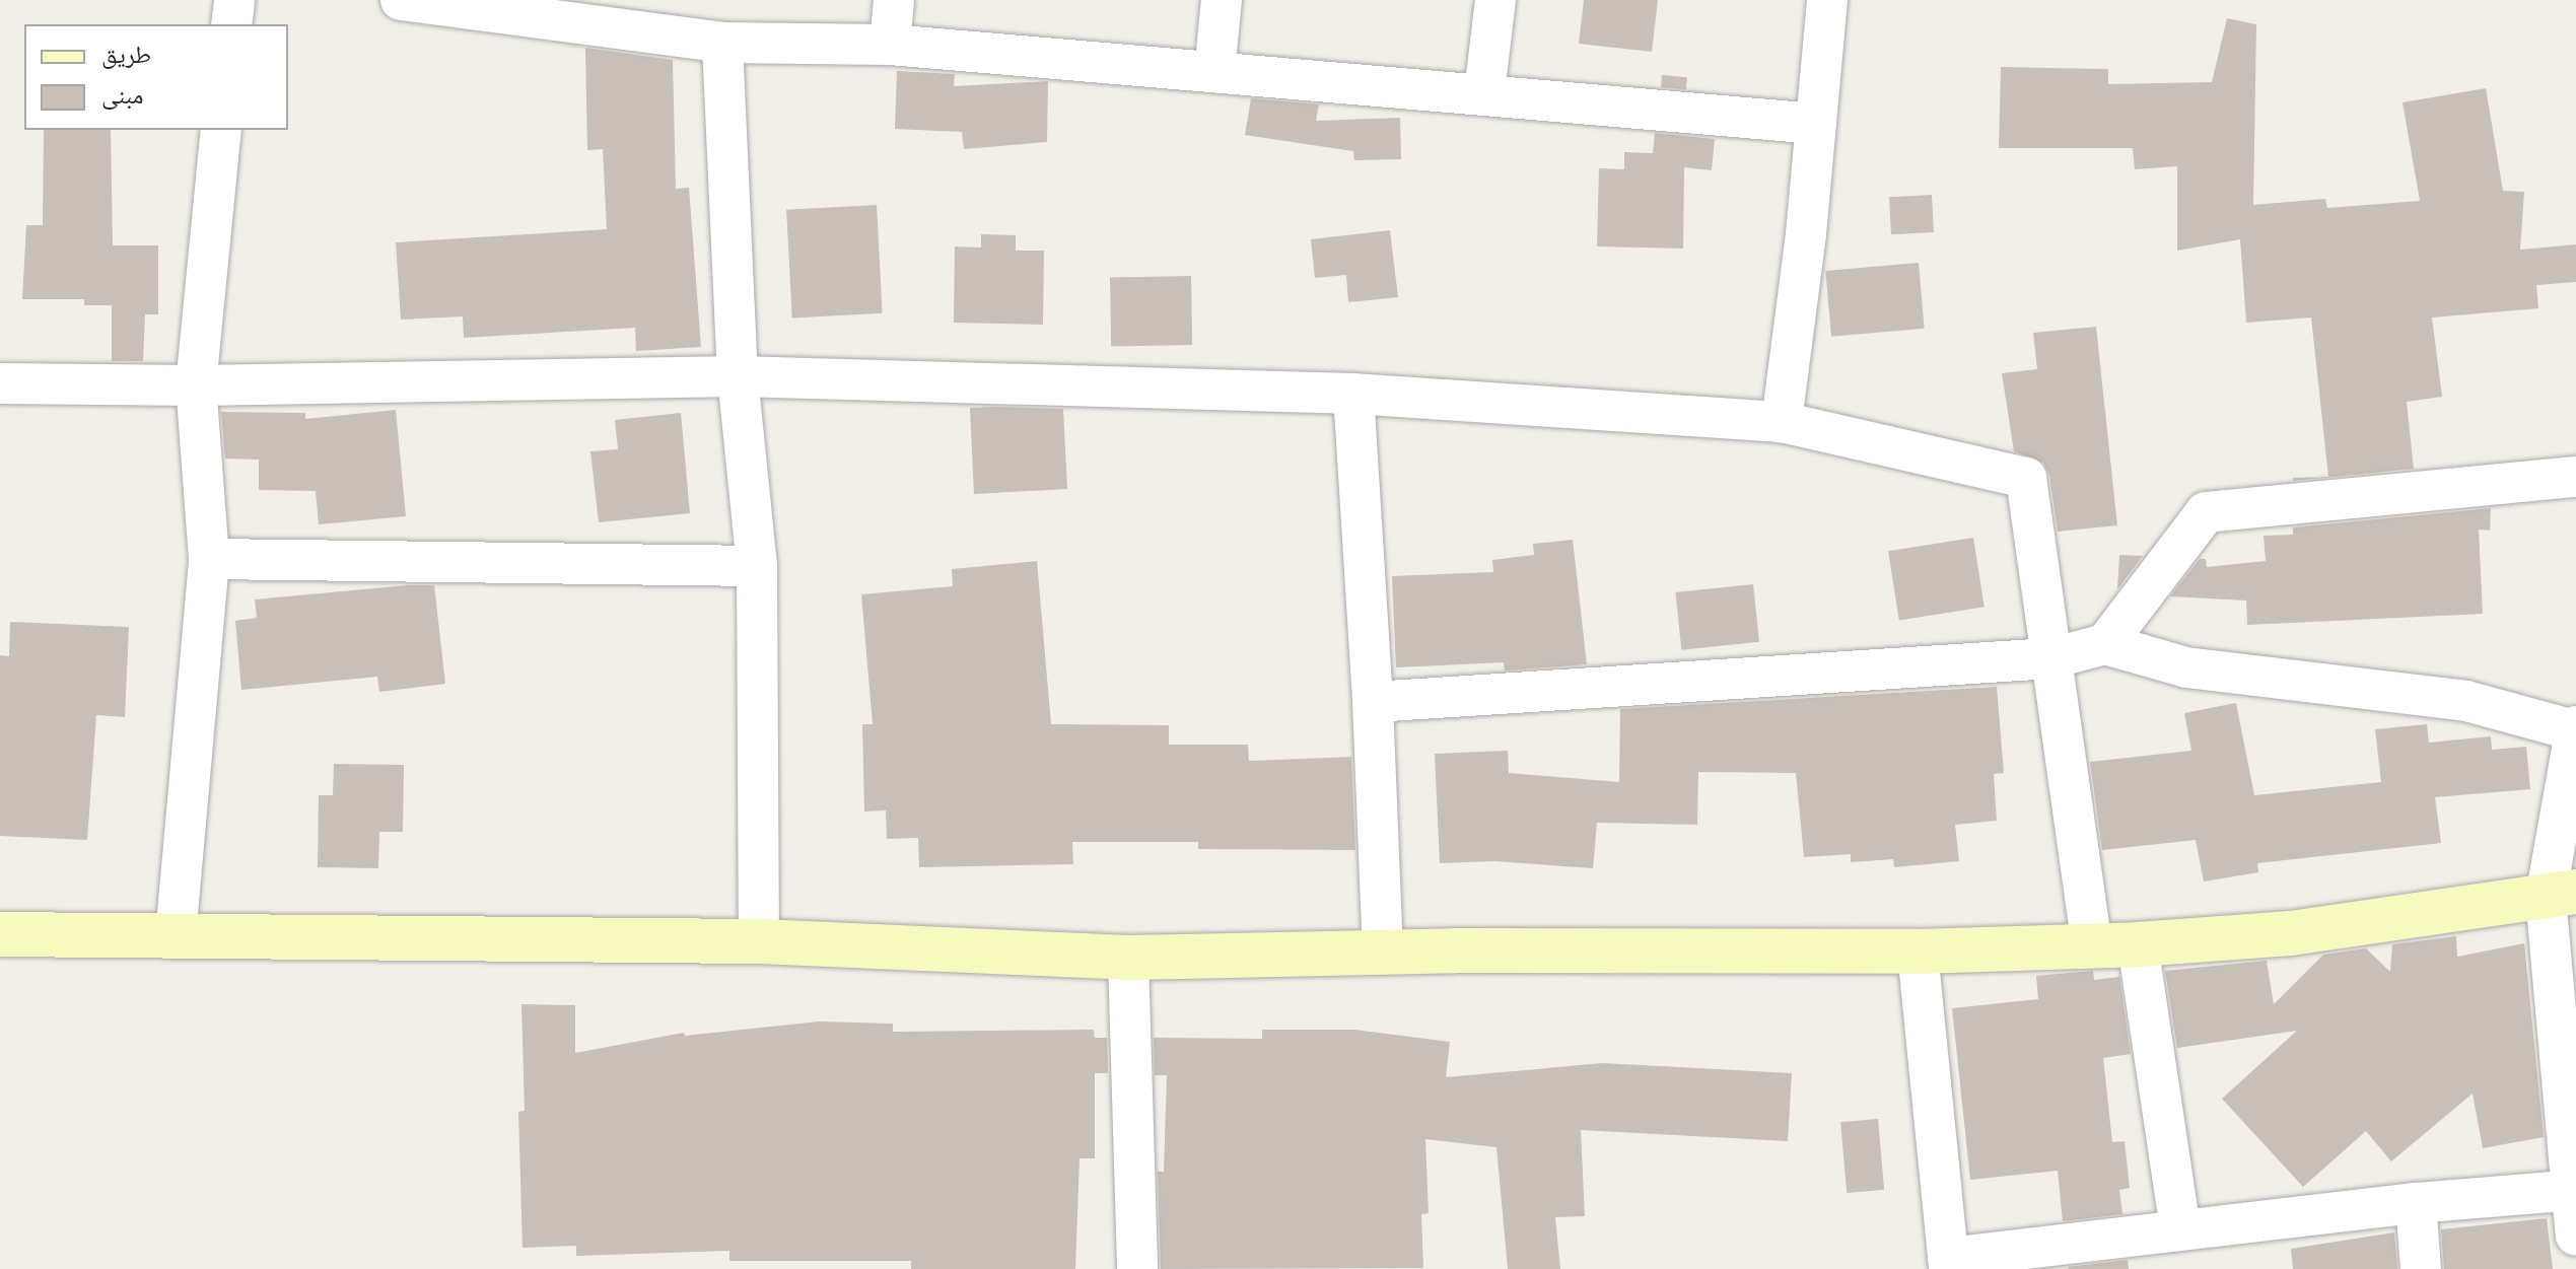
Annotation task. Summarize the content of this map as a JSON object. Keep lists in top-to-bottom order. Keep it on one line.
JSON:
{"legend":["طريق","مبنى"]}
